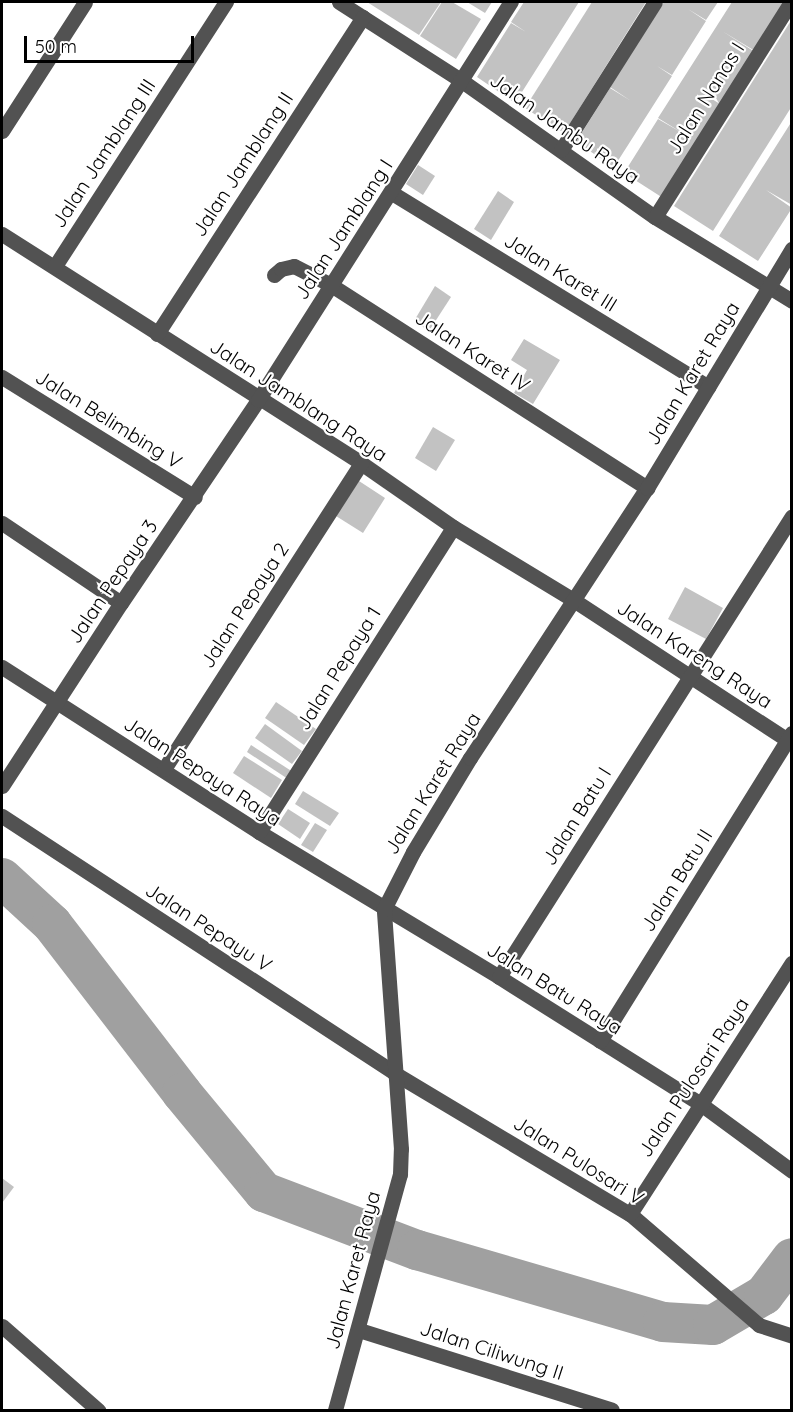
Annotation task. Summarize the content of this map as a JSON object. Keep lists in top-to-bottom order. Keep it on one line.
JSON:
{"streets":{"street":["Jalan Nanas I","Jalan Jambu Raya","Jalan Jamblang III","Jalan Jamblang II","Jalan Jamblang I","Jalan Karet III","Jalan Karet IV","Jalan Karet Raya","Jalan Jamblang Raya","Jalan Belimbing V","Jalan Pepaya 3","Jalan Pepaya 2","Jalan Kareng Raya","Jalan Pepaya 1","Jalan Pepaya Raya","Jalan Batu I","Jalan Batu II","Jalan Pepayu V","Jalan Batu Raya","Jalan Pulosari Raya","Jalan Pulosari V","Jalan Ciliwung II"]},"crossings":[["Jalan Nanas I","Jalan Jambu Raya"],["Jalan Jambu Raya","Jalan Jamblang II"],["Jalan Jambu Raya","Jalan Jamblang I"],["Jalan Jambu Raya","Jalan Karet Raya"],["Jalan Jamblang III","Jalan Jamblang Raya"],["Jalan Jamblang II","Jalan Jamblang Raya"],["Jalan Jamblang I","Jalan Karet III"],["Jalan Jamblang I","Jalan Karet IV"],["Jalan Jamblang I","Jalan Jamblang Raya"],["Jalan Jamblang I","Jalan Pepaya 3"],["Jalan Karet III","Jalan Karet Raya"],["Jalan Karet IV","Jalan Karet Raya"],["Jalan Karet Raya","Jalan Jamblang Raya"],["Jalan Karet Raya","Jalan Kareng Raya"],["Jalan Karet Raya","Jalan Pepaya Raya"],["Jalan Karet Raya","Jalan Pepayu V"],["Jalan Karet Raya","Jalan Batu Raya"],["Jalan Karet Raya","Jalan Pulosari V"],["Jalan Karet Raya","Jalan Ciliwung II"],["Jalan Jamblang Raya","Jalan Pepaya 3"],["Jalan Jamblang Raya","Jalan Pepaya 2"],["Jalan Jamblang Raya","Jalan Kareng Raya"],["Jalan Jamblang Raya","Jalan Pepaya 1"],["Jalan Belimbing V","Jalan Pepaya 3"],["Jalan Pepaya 3","Jalan Pepaya Raya"],["Jalan Pepaya 2","Jalan Pepaya Raya"],["Jalan Kareng Raya","Jalan Batu I"],["Jalan Kareng Raya","Jalan Batu II"],["Jalan Pepaya 1","Jalan Pepaya Raya"],["Jalan Pepaya Raya","Jalan Batu Raya"],["Jalan Batu I","Jalan Batu Raya"],["Jalan Batu II","Jalan Batu Raya"],["Jalan Pepayu V","Jalan Pulosari V"],["Jalan Batu Raya","Jalan Pulosari Raya"],["Jalan Pulosari Raya","Jalan Pulosari V"]],"scale_bar":"50 m"}
